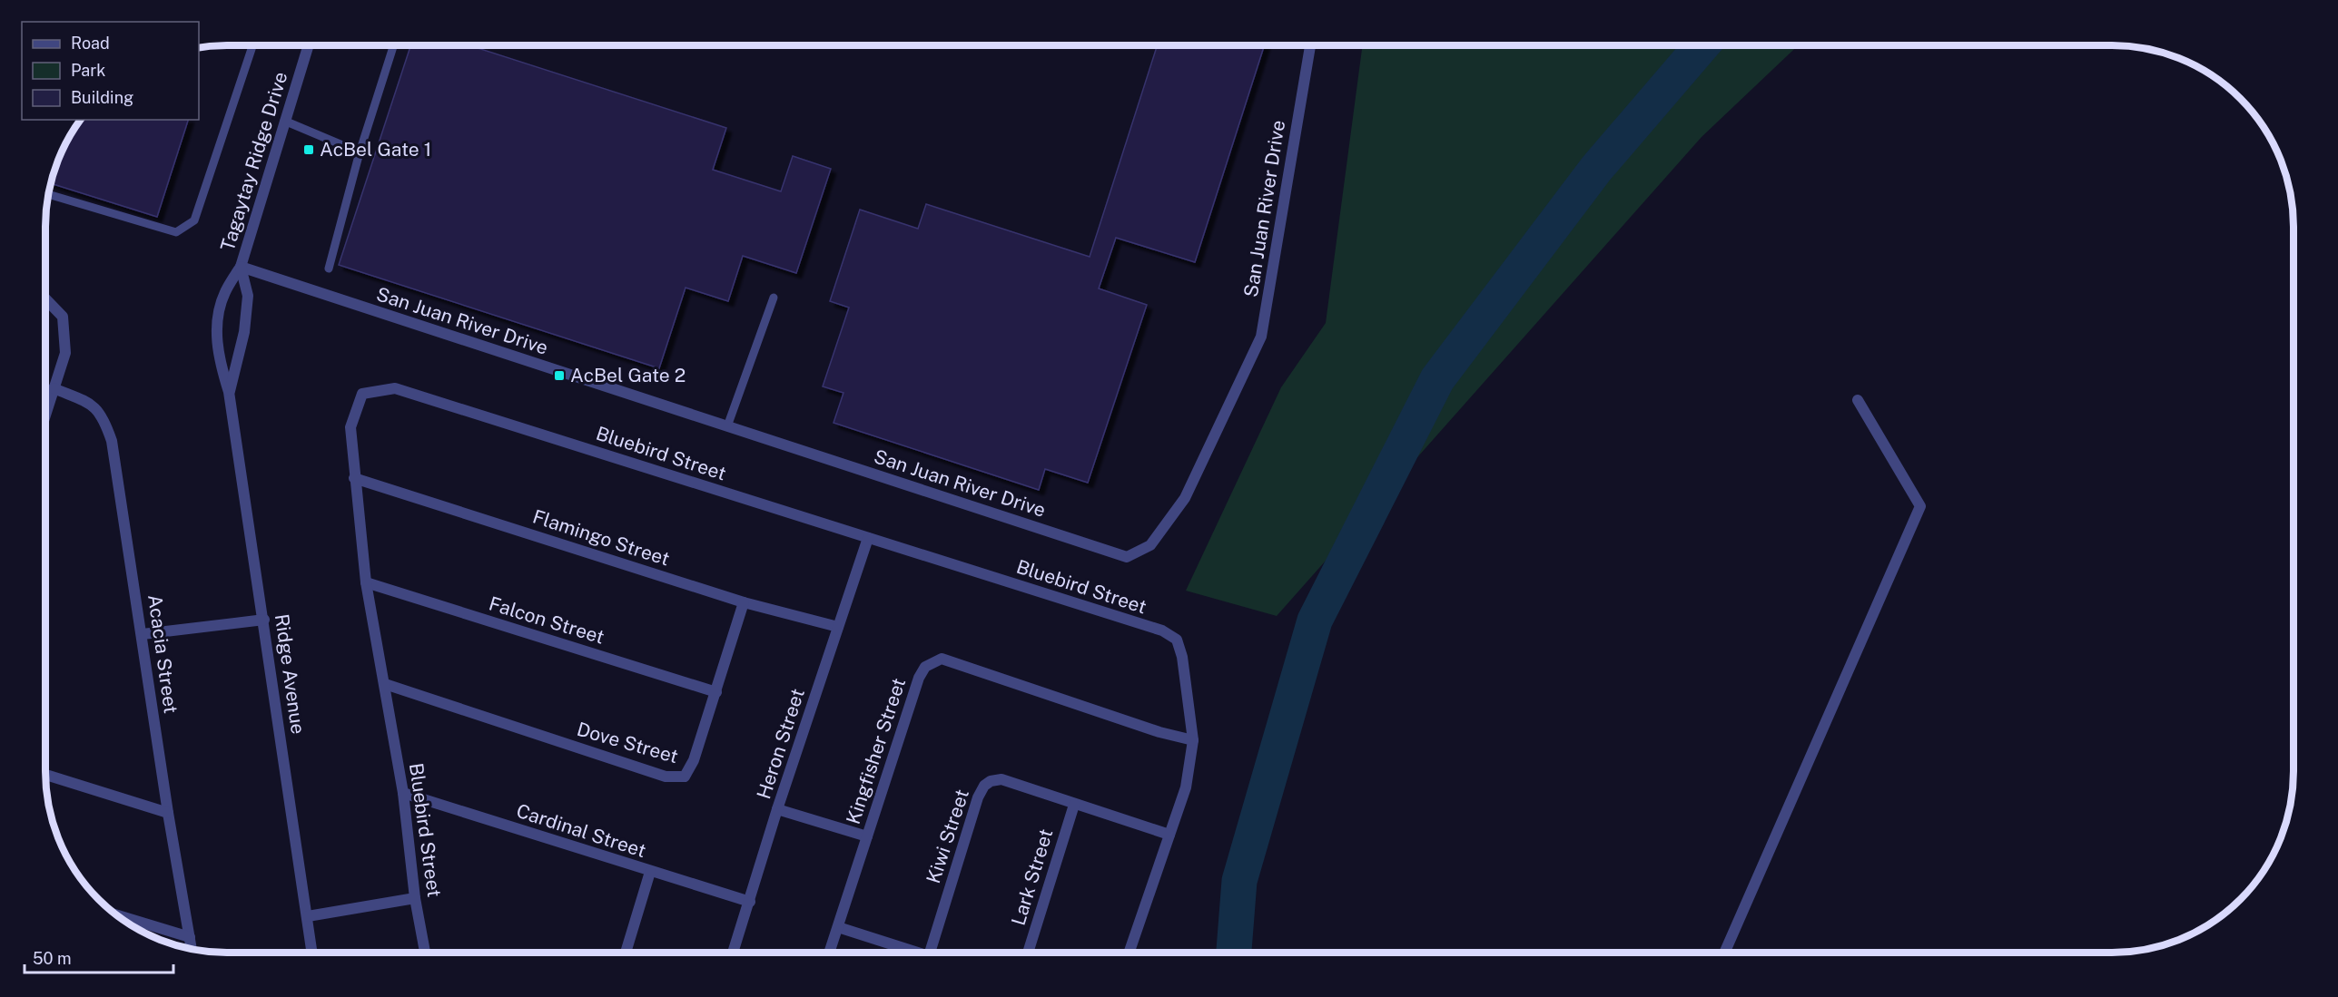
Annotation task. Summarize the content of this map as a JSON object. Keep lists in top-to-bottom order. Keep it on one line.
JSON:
{"streets":{"street":["Tagaytay Ridge Drive","San Juan River Drive","Bluebird Street","Flamingo Street","Falcon Street","Acacia Street","Ridge Avenue","Dove Street","Heron Street","Kingfisher Street","Cardinal Street","Kiwi Street","Lark Street"]},"crossings":[["Tagaytay Ridge Drive","San Juan River Drive"],["Tagaytay Ridge Drive","Ridge Avenue"],["Bluebird Street","Flamingo Street"],["Bluebird Street","Falcon Street"],["Bluebird Street","Dove Street"],["Bluebird Street","Heron Street"],["Bluebird Street","Kingfisher Street"],["Bluebird Street","Cardinal Street"],["Bluebird Street","Kiwi Street"],["Flamingo Street","Dove Street"],["Flamingo Street","Heron Street"],["Falcon Street","Dove Street"],["Heron Street","Cardinal Street"],["Kiwi Street","Lark Street"]],"places":{"transit":["AcBel Gate 1","AcBel Gate 2"]},"legend":["Road","Park","Building"],"scale_bar":"50 m"}
